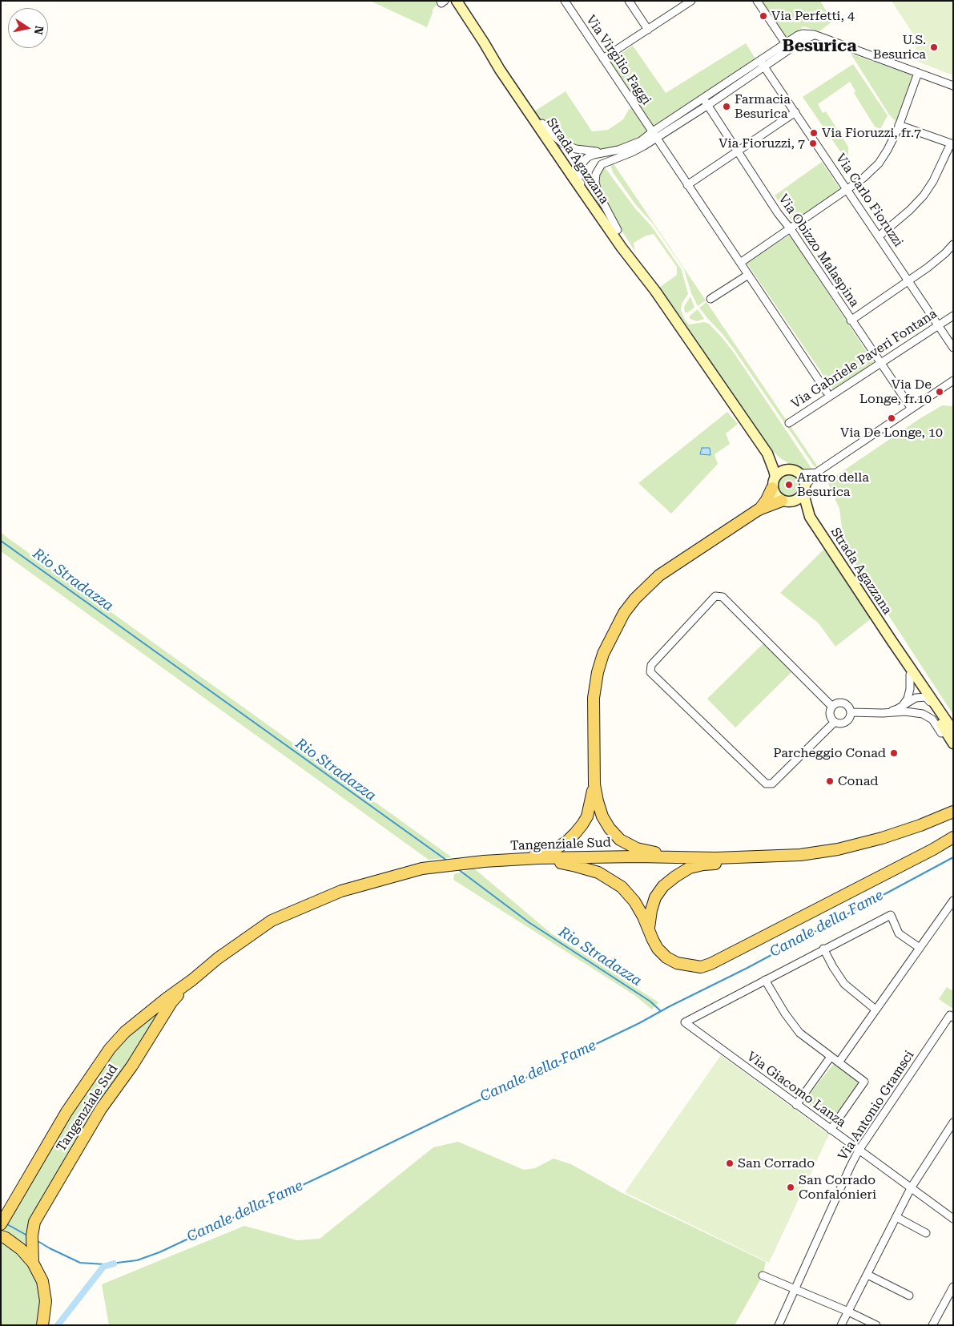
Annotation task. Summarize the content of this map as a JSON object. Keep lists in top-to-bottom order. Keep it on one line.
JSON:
{"streets":{"main road":["Strada Agazzana","Tangenziale Sud"],"street":["Via Virgilio Faggi","Via Carlo Fioruzzi","Via Obizzo Malaspina","Via Gabriele Paveri Fontana","Via Giacomo Lanza","Via Antonio Gramsci"]},"crossings":[["Via Virgilio Faggi","Strada Agazzana"],["Via Carlo Fioruzzi","Via Gabriele Paveri Fontana"],["Via Obizzo Malaspina","Via Gabriele Paveri Fontana"],["Via Giacomo Lanza","Via Antonio Gramsci"]],"districts":["Besurica"],"water":["Rio Stradazza","Canale della Fame"],"places":["Via Perfetti, 4","U.S. Besurica","Farmacia Besurica","Via Fioruzzi, fr.7","Via Fioruzzi, 7","Via De Longe, fr.10","Via De Longe, 10","Aratro della Besurica","Parcheggio Conad","Conad","San Corrado","San Corrado Confalonieri"],"north":"right"}
